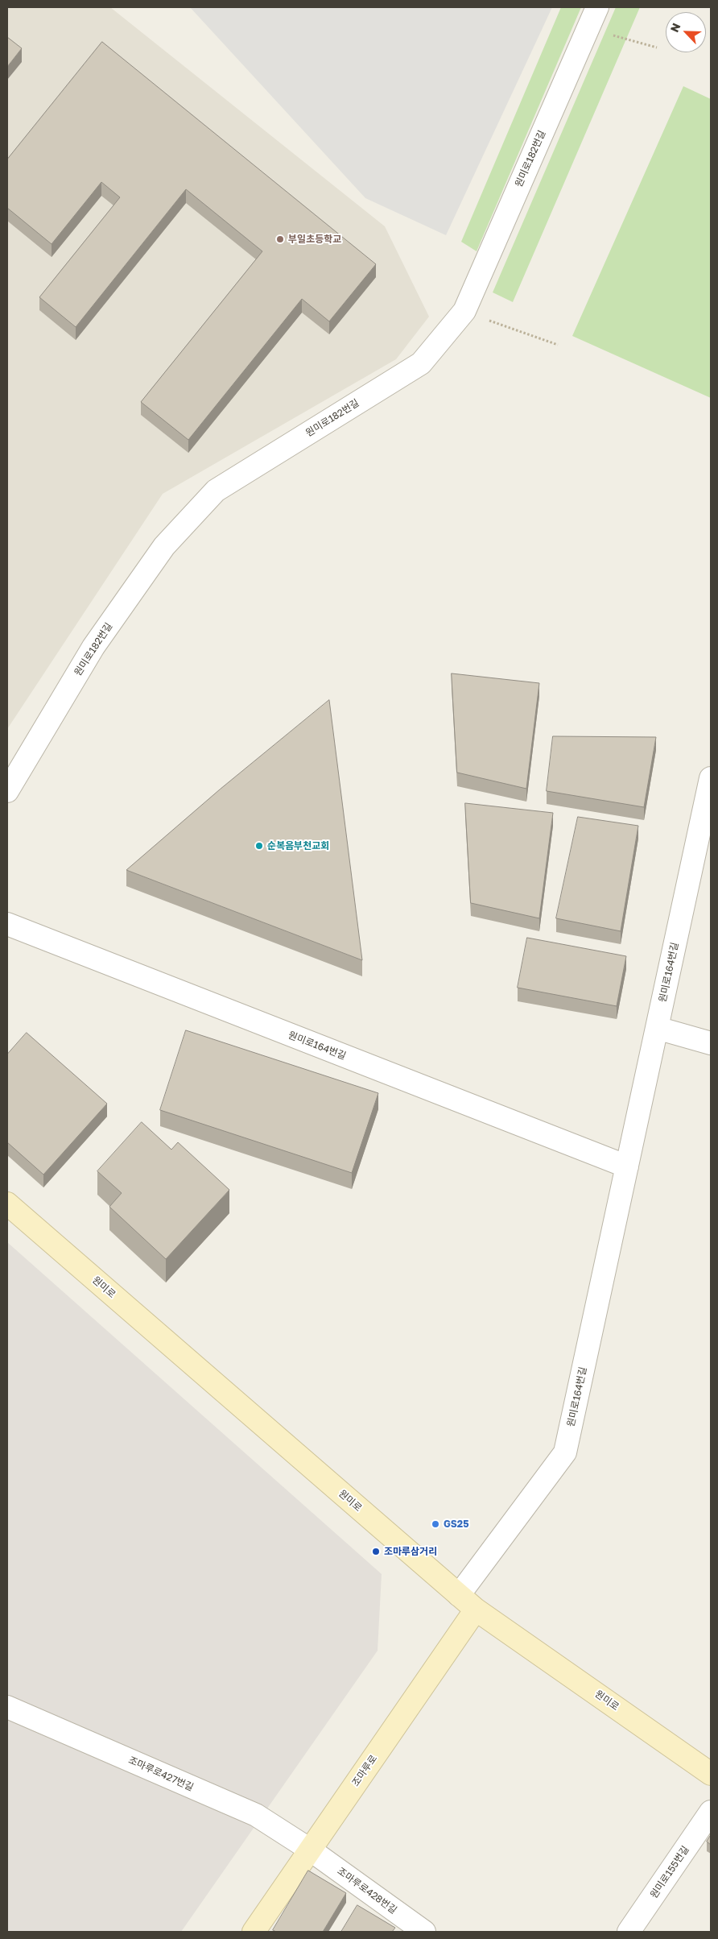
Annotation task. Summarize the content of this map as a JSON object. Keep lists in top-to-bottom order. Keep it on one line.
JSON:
{"streets":{"street":["원미로182번길","원미로164번길","원미로","조마루로","조마루로427번길","원미로155번길","조마루로428번길"]},"crossings":[["원미로164번길","원미로"],["원미로","조마루로"],["조마루로","조마루로427번길"],["조마루로","조마루로428번길"],["조마루로427번길","조마루로428번길"]],"places":["부일초등학교","순복음부천교회","GS25","조마루삼거리"],"north":"top left"}
